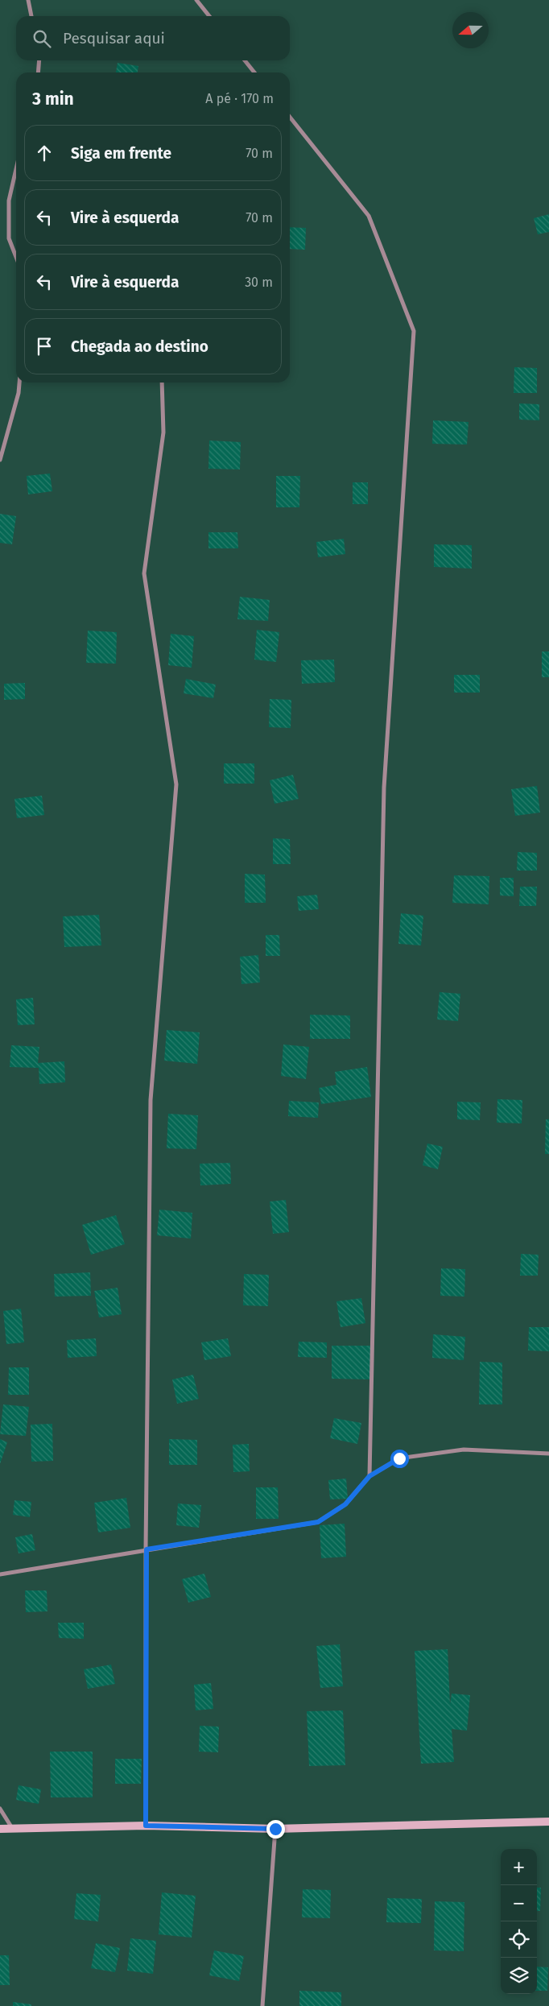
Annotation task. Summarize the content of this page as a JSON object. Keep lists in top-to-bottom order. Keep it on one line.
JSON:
{"north":"left","page":{"search":"Pesquisar aqui","heading":["3 min","A pé · 170 m"],"list":[["Siga em frente","70 m"],["Vire à esquerda","70 m"],["Vire à esquerda","30 m"],"Chegada ao destino"],"map_buttons":["+","−"]}}
